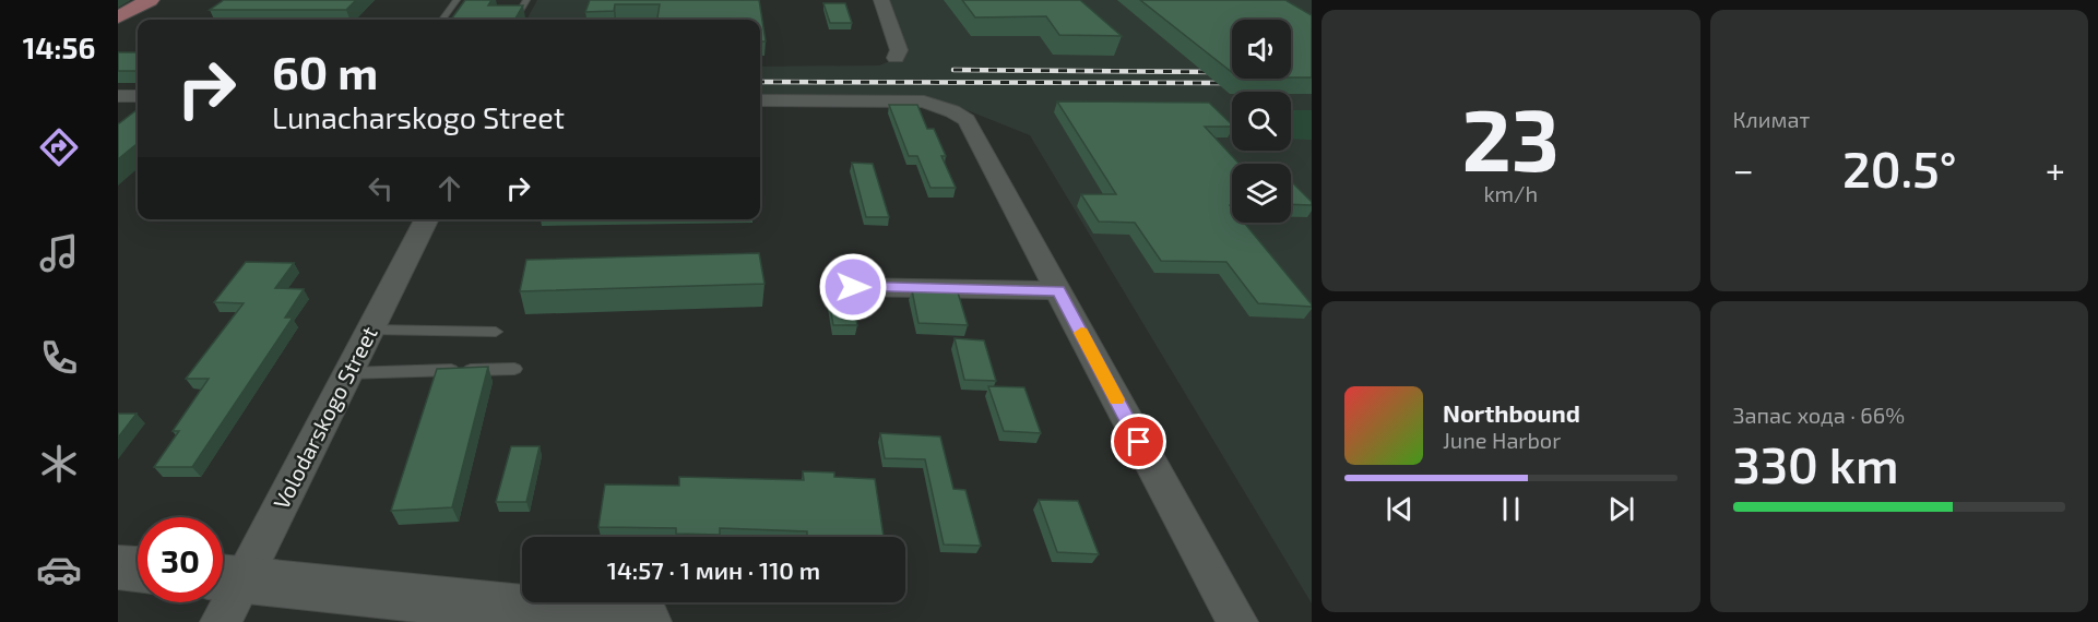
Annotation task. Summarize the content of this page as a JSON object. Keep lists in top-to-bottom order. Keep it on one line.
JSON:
{"streets":{"street":["Volodarskogo Street"]},"page":{"tabs":"14:56","tile":[["23","km/h"],"Климат",["Запас хода · 66%","330 km"]],"turn":["60 m","Lunacharskogo Street"],"heat":["−","20.5°","+"],"song":["Northbound","June Harbor"],"limit":"30","trip":"14:57 · 1 мин · 110 m"}}
